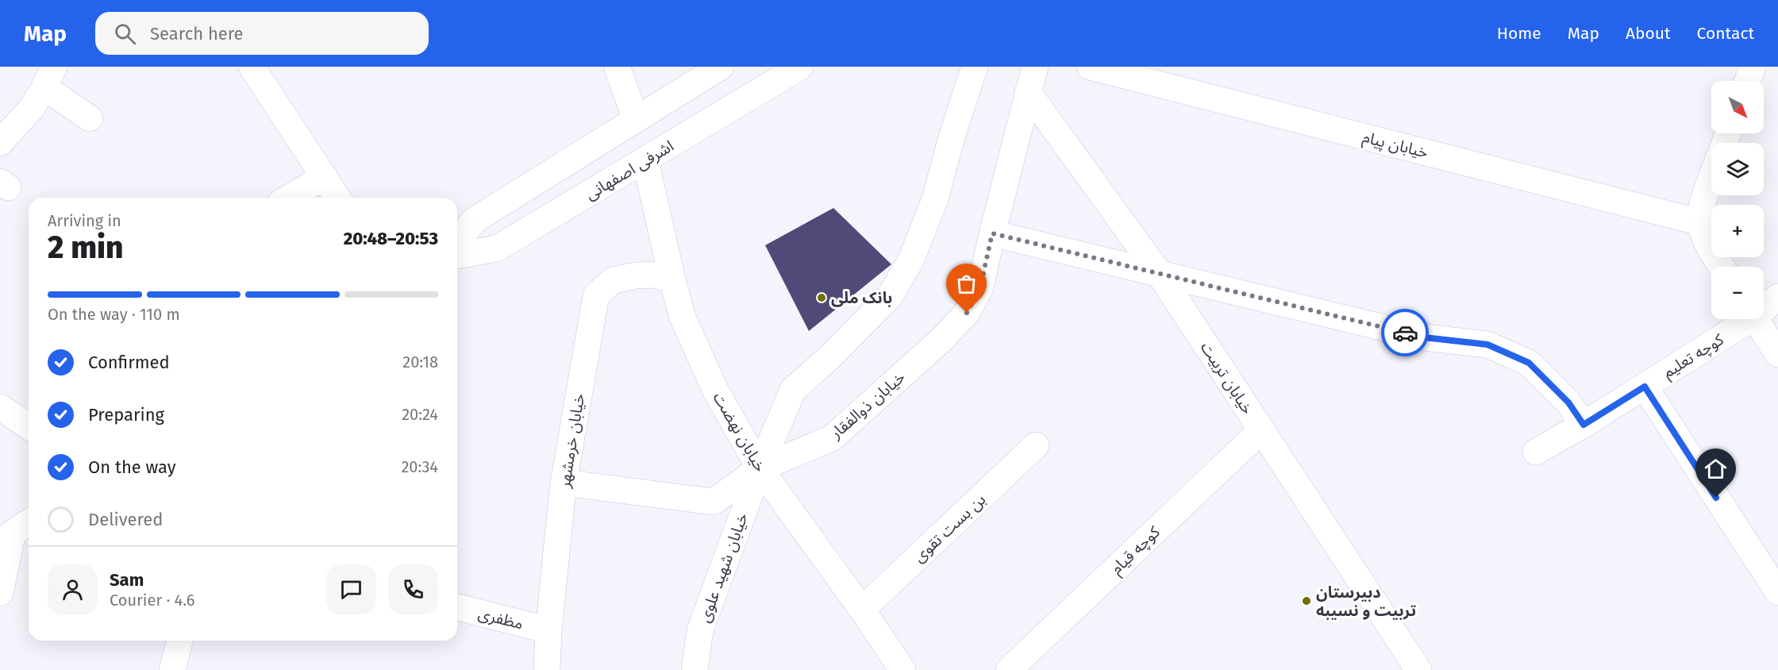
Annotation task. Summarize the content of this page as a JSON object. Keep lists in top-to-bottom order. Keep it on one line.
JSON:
{"streets":{"street":["خیابان پیام","اشرفی اصفهانی","کوچه تعلیم","خیابان تربیت","خیابان ذوالفقار","خیابان نهضت","خیابان خرمشهر","بن بست تقوی","کوچه قیام","خیابان شهید علوی","مظفری"]},"crossings":[["اشرفی اصفهانی","خیابان نهضت"],["خیابان تربیت","خیابان ذوالفقار"],["خیابان تربیت","کوچه قیام"],["خیابان ذوالفقار","خیابان نهضت"],["خیابان ذوالفقار","خیابان خرمشهر"],["خیابان ذوالفقار","خیابان شهید علوی"],["خیابان نهضت","خیابان خرمشهر"],["خیابان نهضت","بن بست تقوی"],["خیابان نهضت","خیابان شهید علوی"],["خیابان خرمشهر","مظفری"]],"places":["بانک ملی","دبیرستان تربیت و نسیبه"],"north":"bottom right","page":{"header":"Map","search":"Search here","nav":["Home","Map","About","Contact"],"map_buttons":["+","−"],"heading":["2 min","Arriving in","20:48–20:53"],"panel":["Sam","Courier · 4.6"],"bar":"On the way · 110 m","list":[["Confirmed","20:18"],["Preparing","20:24"],["On the way","20:34"],"Delivered"]}}
